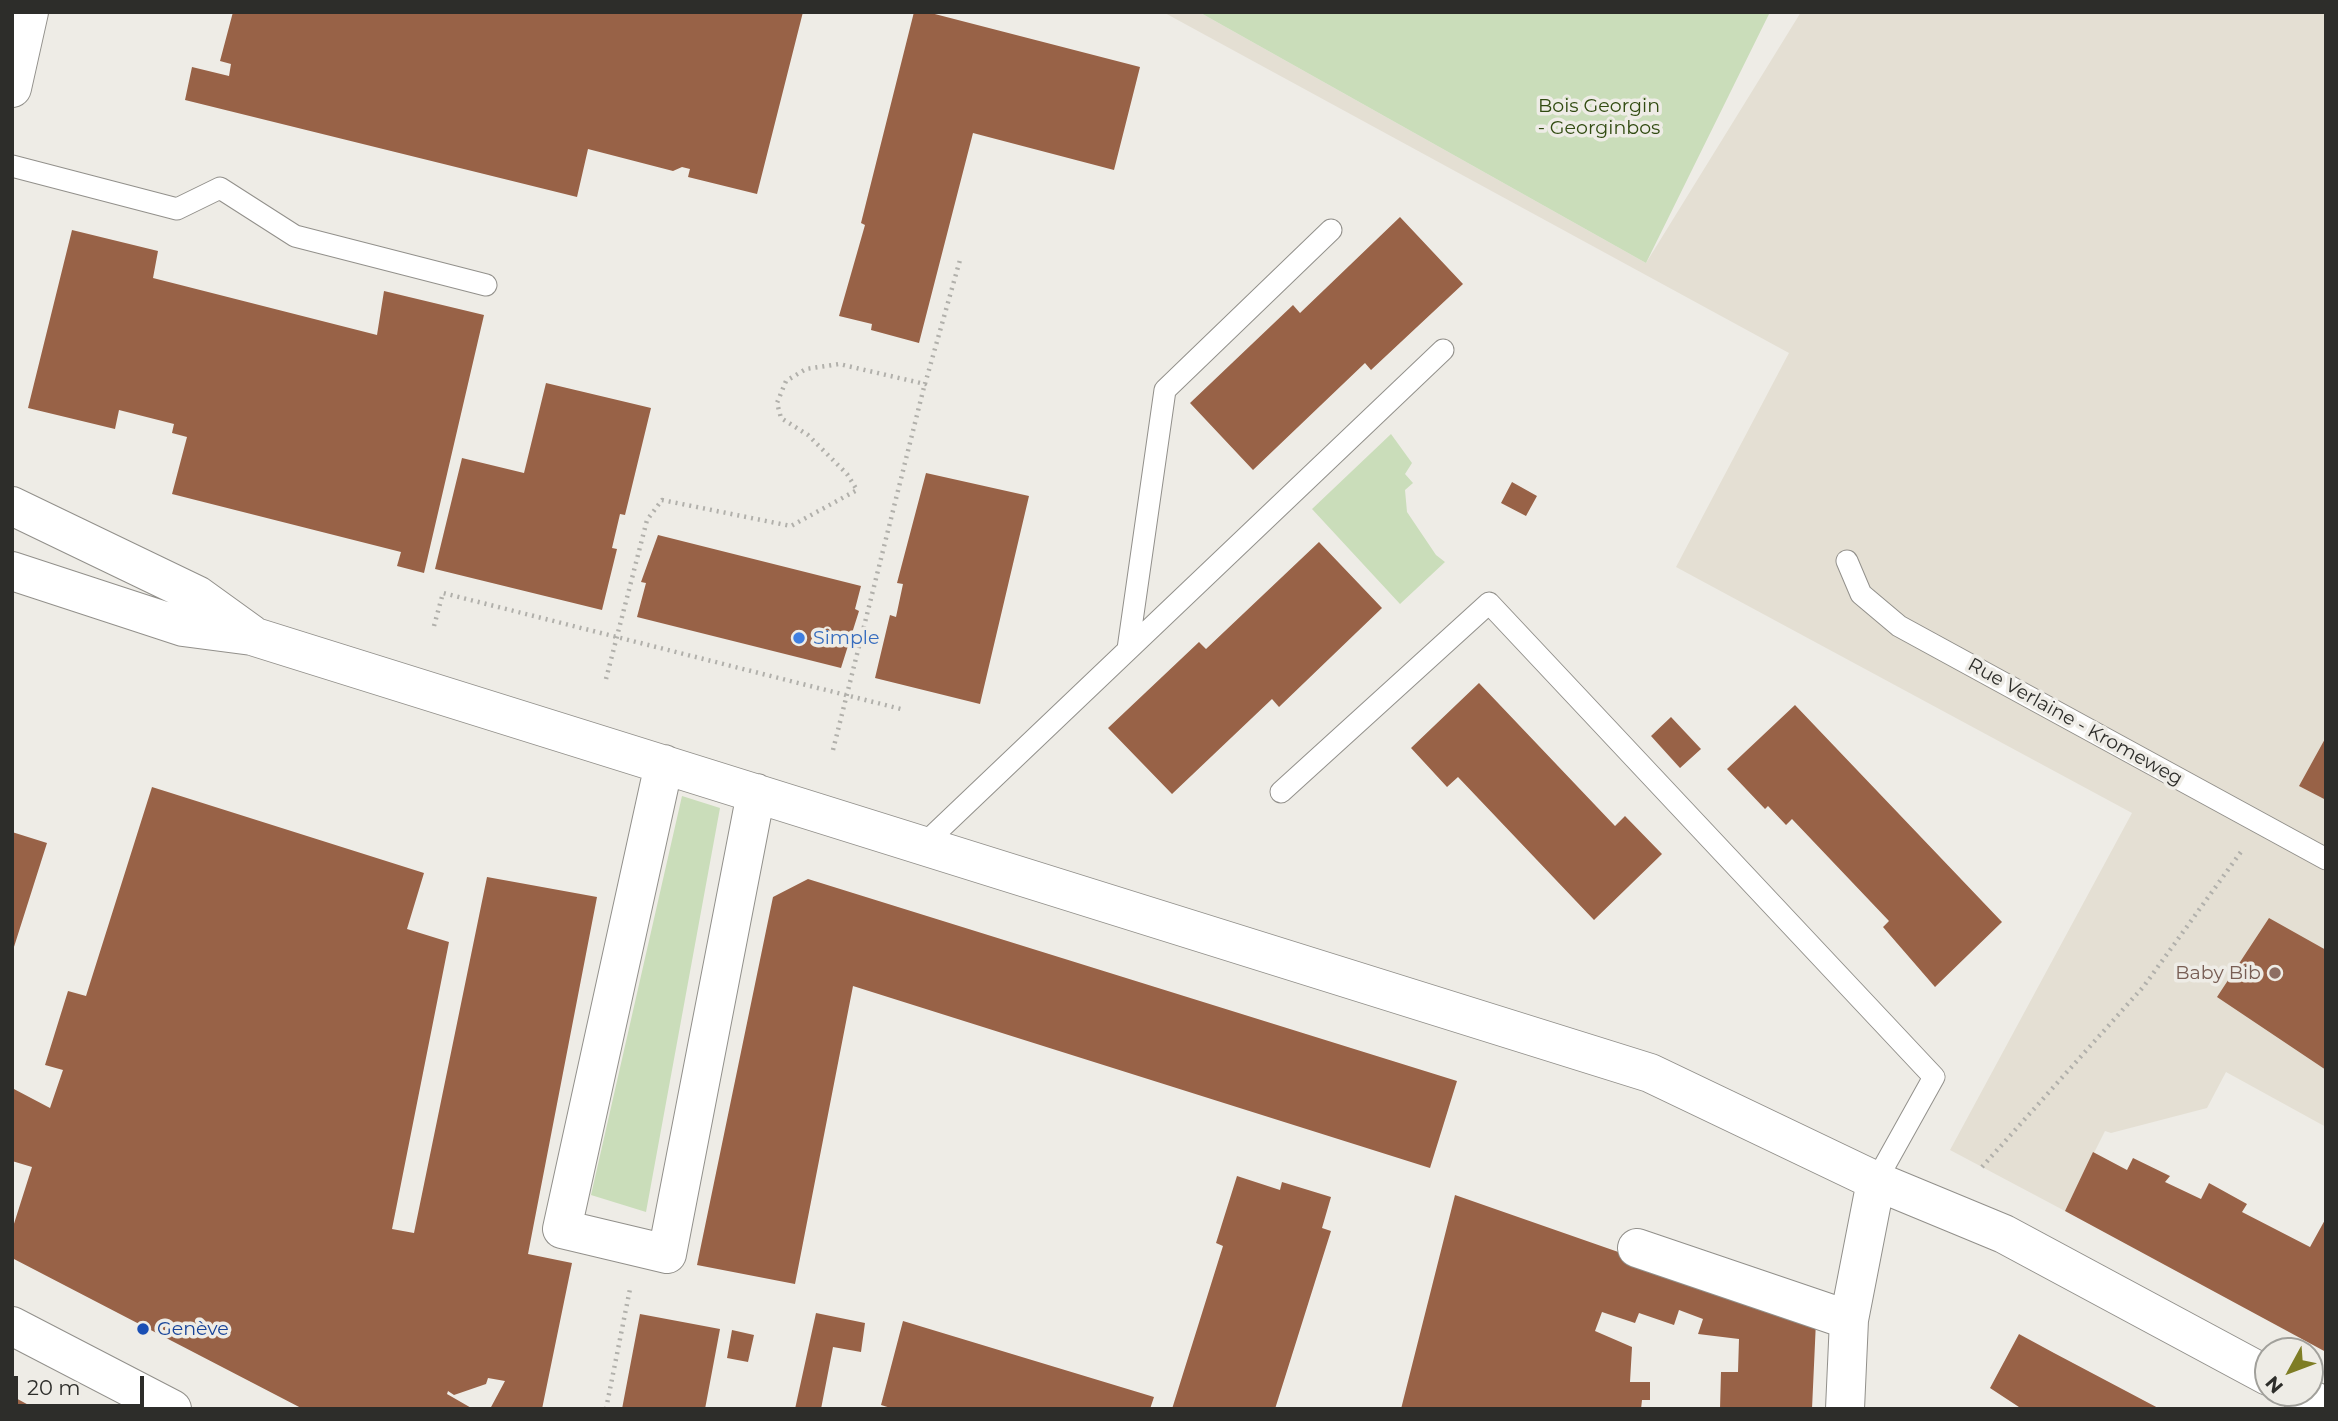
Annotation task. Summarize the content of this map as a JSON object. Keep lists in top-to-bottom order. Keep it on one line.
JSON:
{"streets":{"lane":["Rue Verlaine - Kromeweg"]},"parks":["Bois Georgin - Georginbos"],"places":["Simple","Baby Bib","Genève"],"scale_bar":"20 m","north":"bottom left"}
